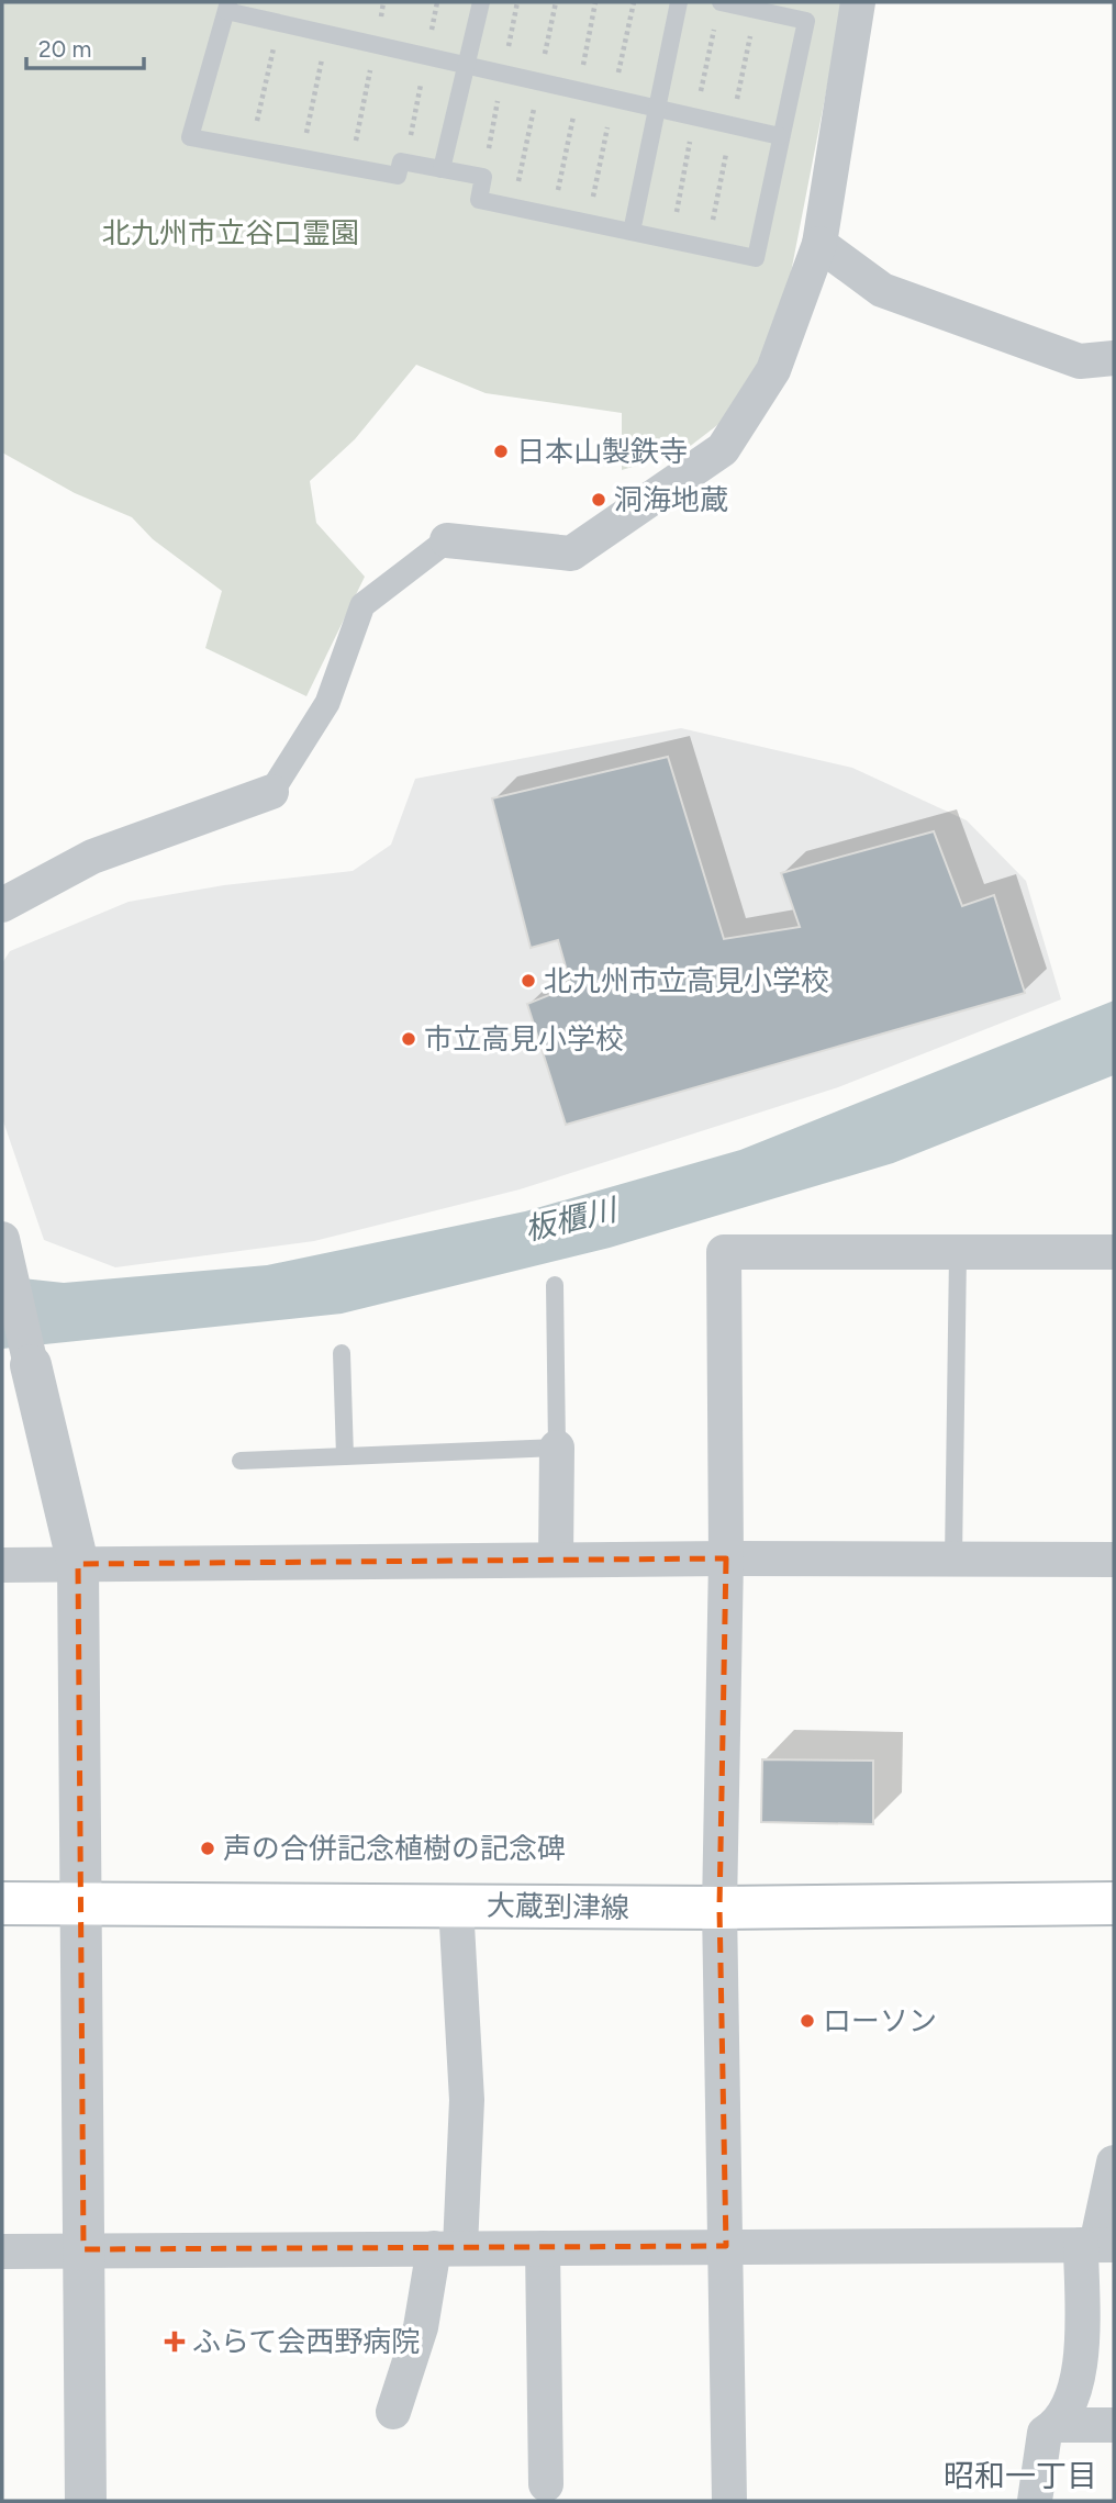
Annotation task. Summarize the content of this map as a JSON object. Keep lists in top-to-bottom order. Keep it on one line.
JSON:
{"streets":{"main road":["大蔵到津線"]},"districts":["昭和一丁目"],"water":["板櫃川"],"parks":["北九州市立谷口霊園"],"places":{"other":["日本山製鉄寺","洞海地蔵","北九州市立高見小学校","市立高見小学校","声の合併記念植樹の記念碑","ローソン"],"health":["ふらて会西野病院"]},"scale_bar":"20 m"}
